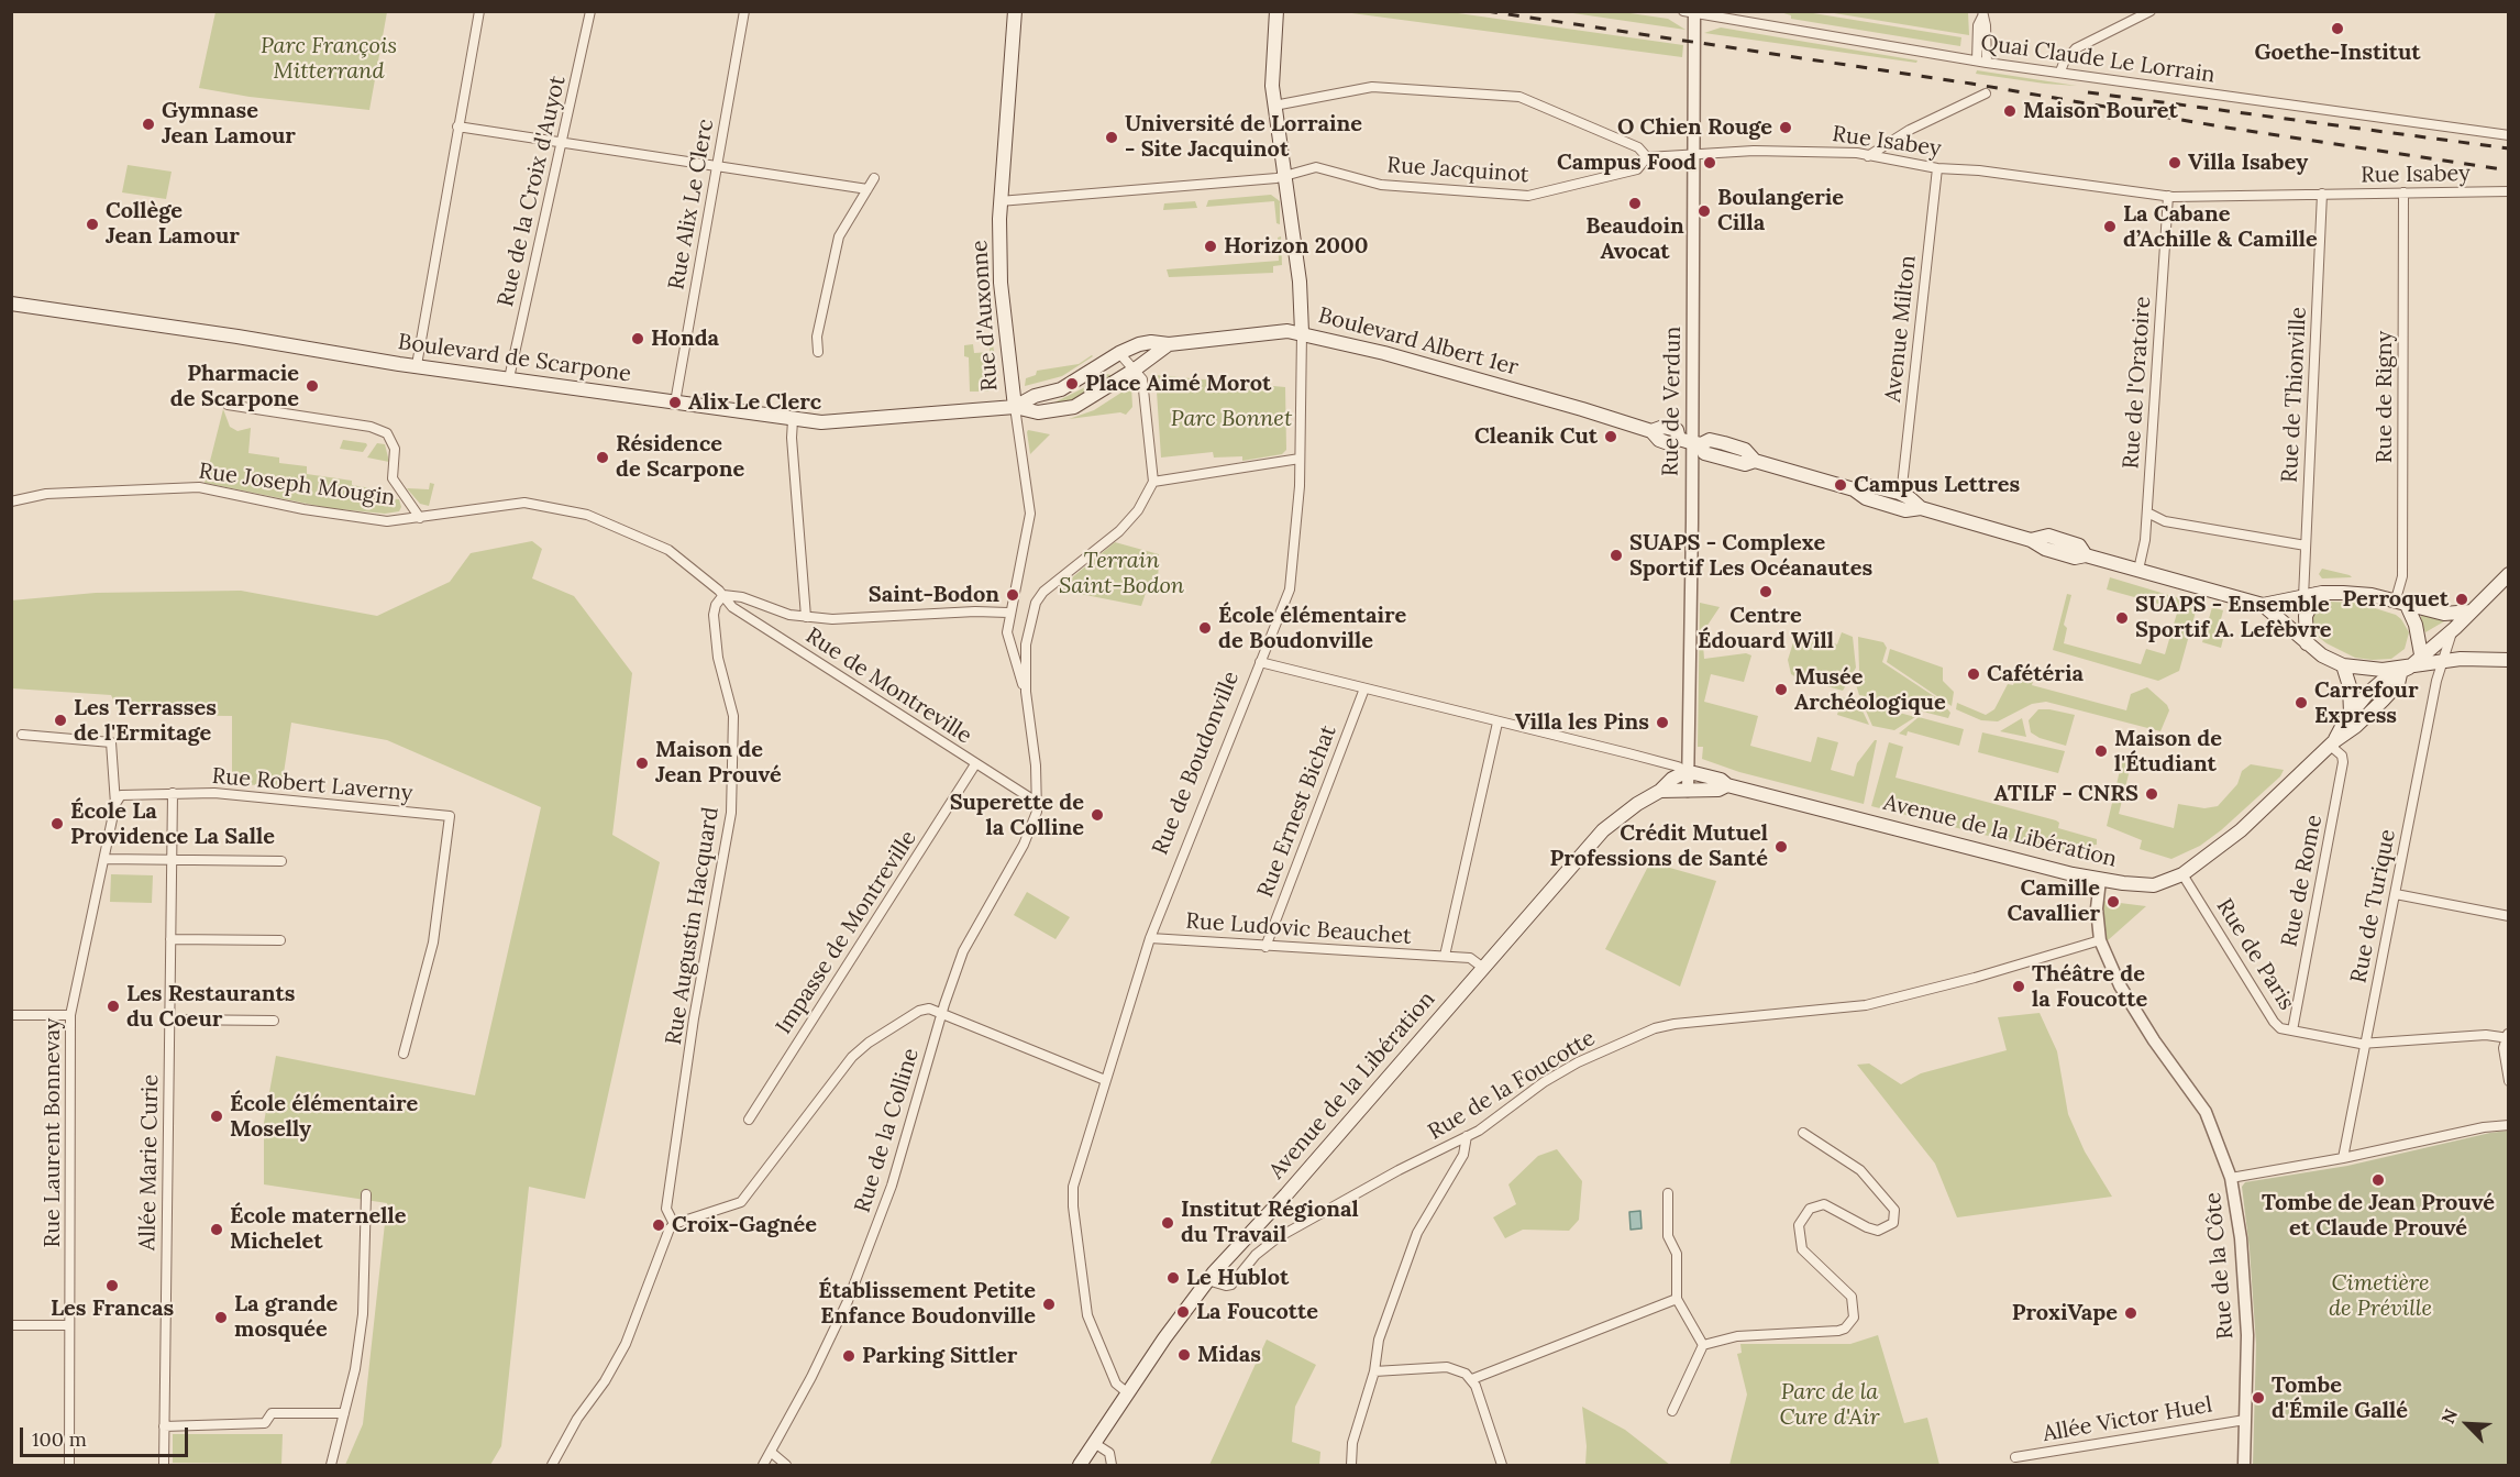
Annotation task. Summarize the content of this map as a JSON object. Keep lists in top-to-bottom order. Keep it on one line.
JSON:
{"streets":{"main road":["Rue d'Auxonne","Boulevard Albert 1er","Boulevard de Scarpone","Rue de Boudonville","Avenue de la Libération"],"street":["Quai Claude Le Lorrain","Rue Isabey","Rue Jacquinot","Rue de la Croix d'Auyot","Rue Alix Le Clerc","Avenue Milton","Rue de l'Oratoire","Rue de Thionville","Rue de Rigny","Rue de Verdun","Rue Joseph Mougin","Rue de Montreville","Rue Robert Laverny","Rue Ernest Bichat","Rue de Rome","Rue de Turique","Rue Augustin Hacquard","Rue Ludovic Beauchet","Impasse de Montreville","Rue de Paris","Rue de la Foucotte","Rue de la Colline","Rue Laurent Bonnevay","Allée Marie Curie","Rue de la Côte","Allée Victor Huel"]},"crossings":[["Quai Claude Le Lorrain","Rue de Verdun"],["Rue Isabey","Rue Jacquinot"],["Rue Isabey","Avenue Milton"],["Rue Isabey","Rue de l'Oratoire"],["Rue Isabey","Rue de Thionville"],["Rue Isabey","Rue de Rigny"],["Rue Isabey","Rue de Verdun"],["Rue Jacquinot","Rue d'Auxonne"],["Rue Jacquinot","Rue de Boudonville"],["Rue de la Croix d'Auyot","Boulevard de Scarpone"],["Rue Alix Le Clerc","Boulevard de Scarpone"],["Rue d'Auxonne","Boulevard de Scarpone"],["Rue d'Auxonne","Rue Joseph Mougin"],["Avenue Milton","Boulevard Albert 1er"],["Boulevard Albert 1er","Rue de l'Oratoire"],["Boulevard Albert 1er","Rue de Thionville"],["Boulevard Albert 1er","Rue de Rigny"],["Boulevard Albert 1er","Rue de Verdun"],["Boulevard Albert 1er","Rue de Boudonville"],["Boulevard Albert 1er","Avenue de la Libération"],["Rue de Thionville","Rue de Rigny"],["Rue de Thionville","Avenue de la Libération"],["Rue de Rigny","Avenue de la Libération"],["Rue de Verdun","Avenue de la Libération"],["Rue Joseph Mougin","Rue de Montreville"],["Rue Joseph Mougin","Rue Augustin Hacquard"],["Rue de Montreville","Rue Augustin Hacquard"],["Rue de Montreville","Impasse de Montreville"],["Rue de Montreville","Rue de la Colline"],["Rue de Boudonville","Avenue de la Libération"],["Rue de Boudonville","Rue Ludovic Beauchet"],["Rue Robert Laverny","Rue Laurent Bonnevay"],["Rue Robert Laverny","Allée Marie Curie"],["Rue Ernest Bichat","Rue Ludovic Beauchet"],["Avenue de la Libération","Rue de Rome"],["Avenue de la Libération","Rue Ludovic Beauchet"],["Avenue de la Libération","Rue de Paris"],["Avenue de la Libération","Rue de la Foucotte"],["Avenue de la Libération","Rue de la Côte"],["Rue de Rome","Rue de Paris"],["Rue de Turique","Rue de Paris"],["Rue de la Foucotte","Rue de la Côte"],["Rue de la Côte","Allée Victor Huel"]],"parks":["Parc François Mitterrand","Parc Bonnet","Terrain Saint-Bodon","Cimetière de Préville","Parc de la Cure d'Air"],"places":["Goethe-Institut","Maison Bouret","Gymnase Jean Lamour","O Chien Rouge","Université de Lorraine - Site Jacquinot","Campus Food","Villa Isabey","Beaudoin Avocat","Boulangerie Cilla","Collège Jean Lamour","La Cabane d’Achille & Camille","Horizon 2000","Honda","Place Aimé Morot","Pharmacie de Scarpone","Alix Le Clerc","Cleanik Cut","Résidence de Scarpone","Campus Lettres","SUAPS - Complexe Sportif Les Océanautes","Centre Édouard Will","Saint-Bodon","Perroquet","SUAPS - Ensemble Sportif A. Lefèbvre","École élémentaire de Boudonville","Cafétéria","Musée Archéologique","Carrefour Express","Les Terrasses de l'Ermitage","Villa les Pins","Maison de l'Étudiant","Maison de Jean Prouvé","ATILF - CNRS","Superette de la Colline","École La Providence La Salle","Crédit Mutuel Professions de Santé","Camille Cavallier","Théâtre de la Foucotte","Les Restaurants du Coeur","École élémentaire Moselly","Tombe de Jean Prouvé et Claude Prouvé","Institut Régional du Travail","Croix-Gagnée","École maternelle Michelet","Le Hublot","Les Francas","Établissement Petite Enfance Boudonville","La Foucotte","ProxiVape","La grande mosquée","Midas","Parking Sittler","Tombe d'Émile Gallé"],"scale_bar":"100 m","north":"top left"}
